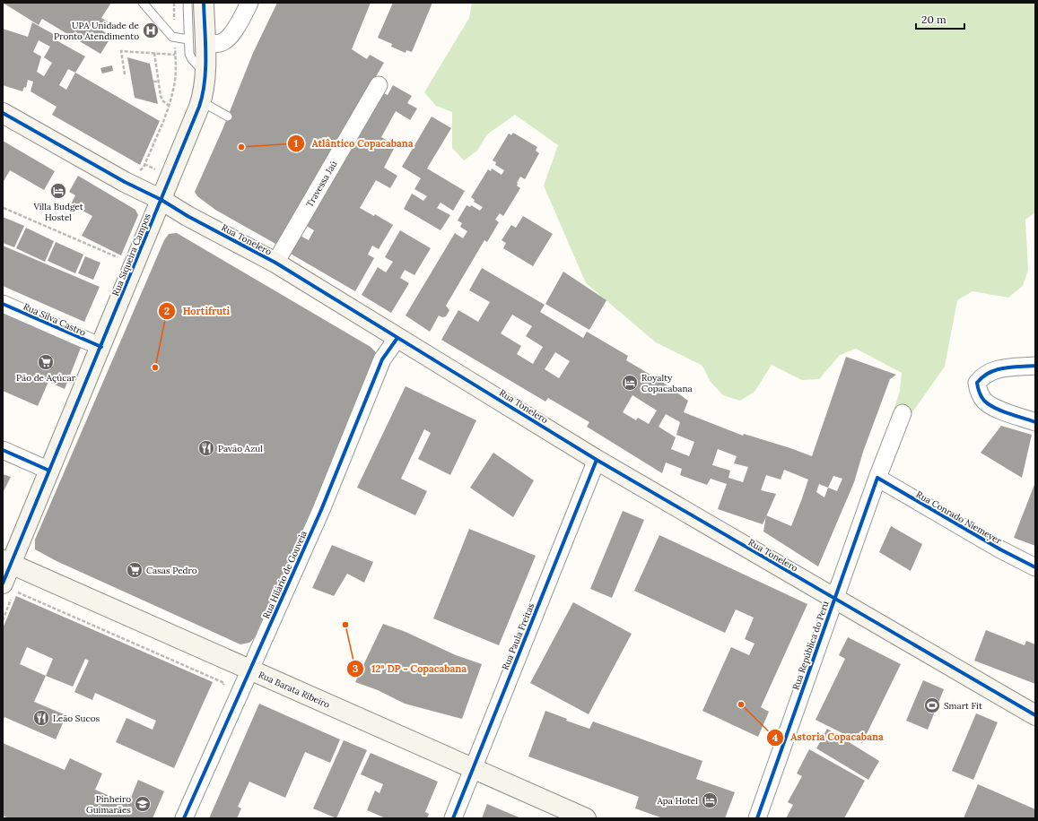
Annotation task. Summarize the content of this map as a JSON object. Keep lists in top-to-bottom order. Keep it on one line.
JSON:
{"streets":{"main road":["Rua Tonelero","Rua Siqueira Campos","Rua Barata Ribeiro"],"street":["Travessa Jaú","Rua Silva Castro","Rua Conrado Niemeyer","Rua Hilário de Gouveia","Rua Paula Freitas","Rua República do Peru"]},"crossings":[["Travessa Jaú","Rua Tonelero"],["Rua Tonelero","Rua Siqueira Campos"],["Rua Tonelero","Rua Hilário de Gouveia"],["Rua Tonelero","Rua Paula Freitas"],["Rua Tonelero","Rua República do Peru"],["Rua Siqueira Campos","Rua Silva Castro"],["Rua Siqueira Campos","Rua Barata Ribeiro"],["Rua Conrado Niemeyer","Rua República do Peru"],["Rua Hilário de Gouveia","Rua Barata Ribeiro"],["Rua Paula Freitas","Rua Barata Ribeiro"]],"places":{"hospital":["UPA Unidade de Pronto Atendimento"],"other":["Atlântico Copacabana","Hortifruti","12ª DP - Copacabana","Astoria Copacabana"],"hotel":["Villa Budget Hostel","Royalty Copacabana","Apa Hotel"],"supermarket":["Pão de Açúcar","Casas Pedro"],"restaurant":["Pavão Azul","Leão Sucos"],"sports":["Smart Fit"],"school or university":["Pinheiro Guimarães"]},"scale_bar":"20 m"}
